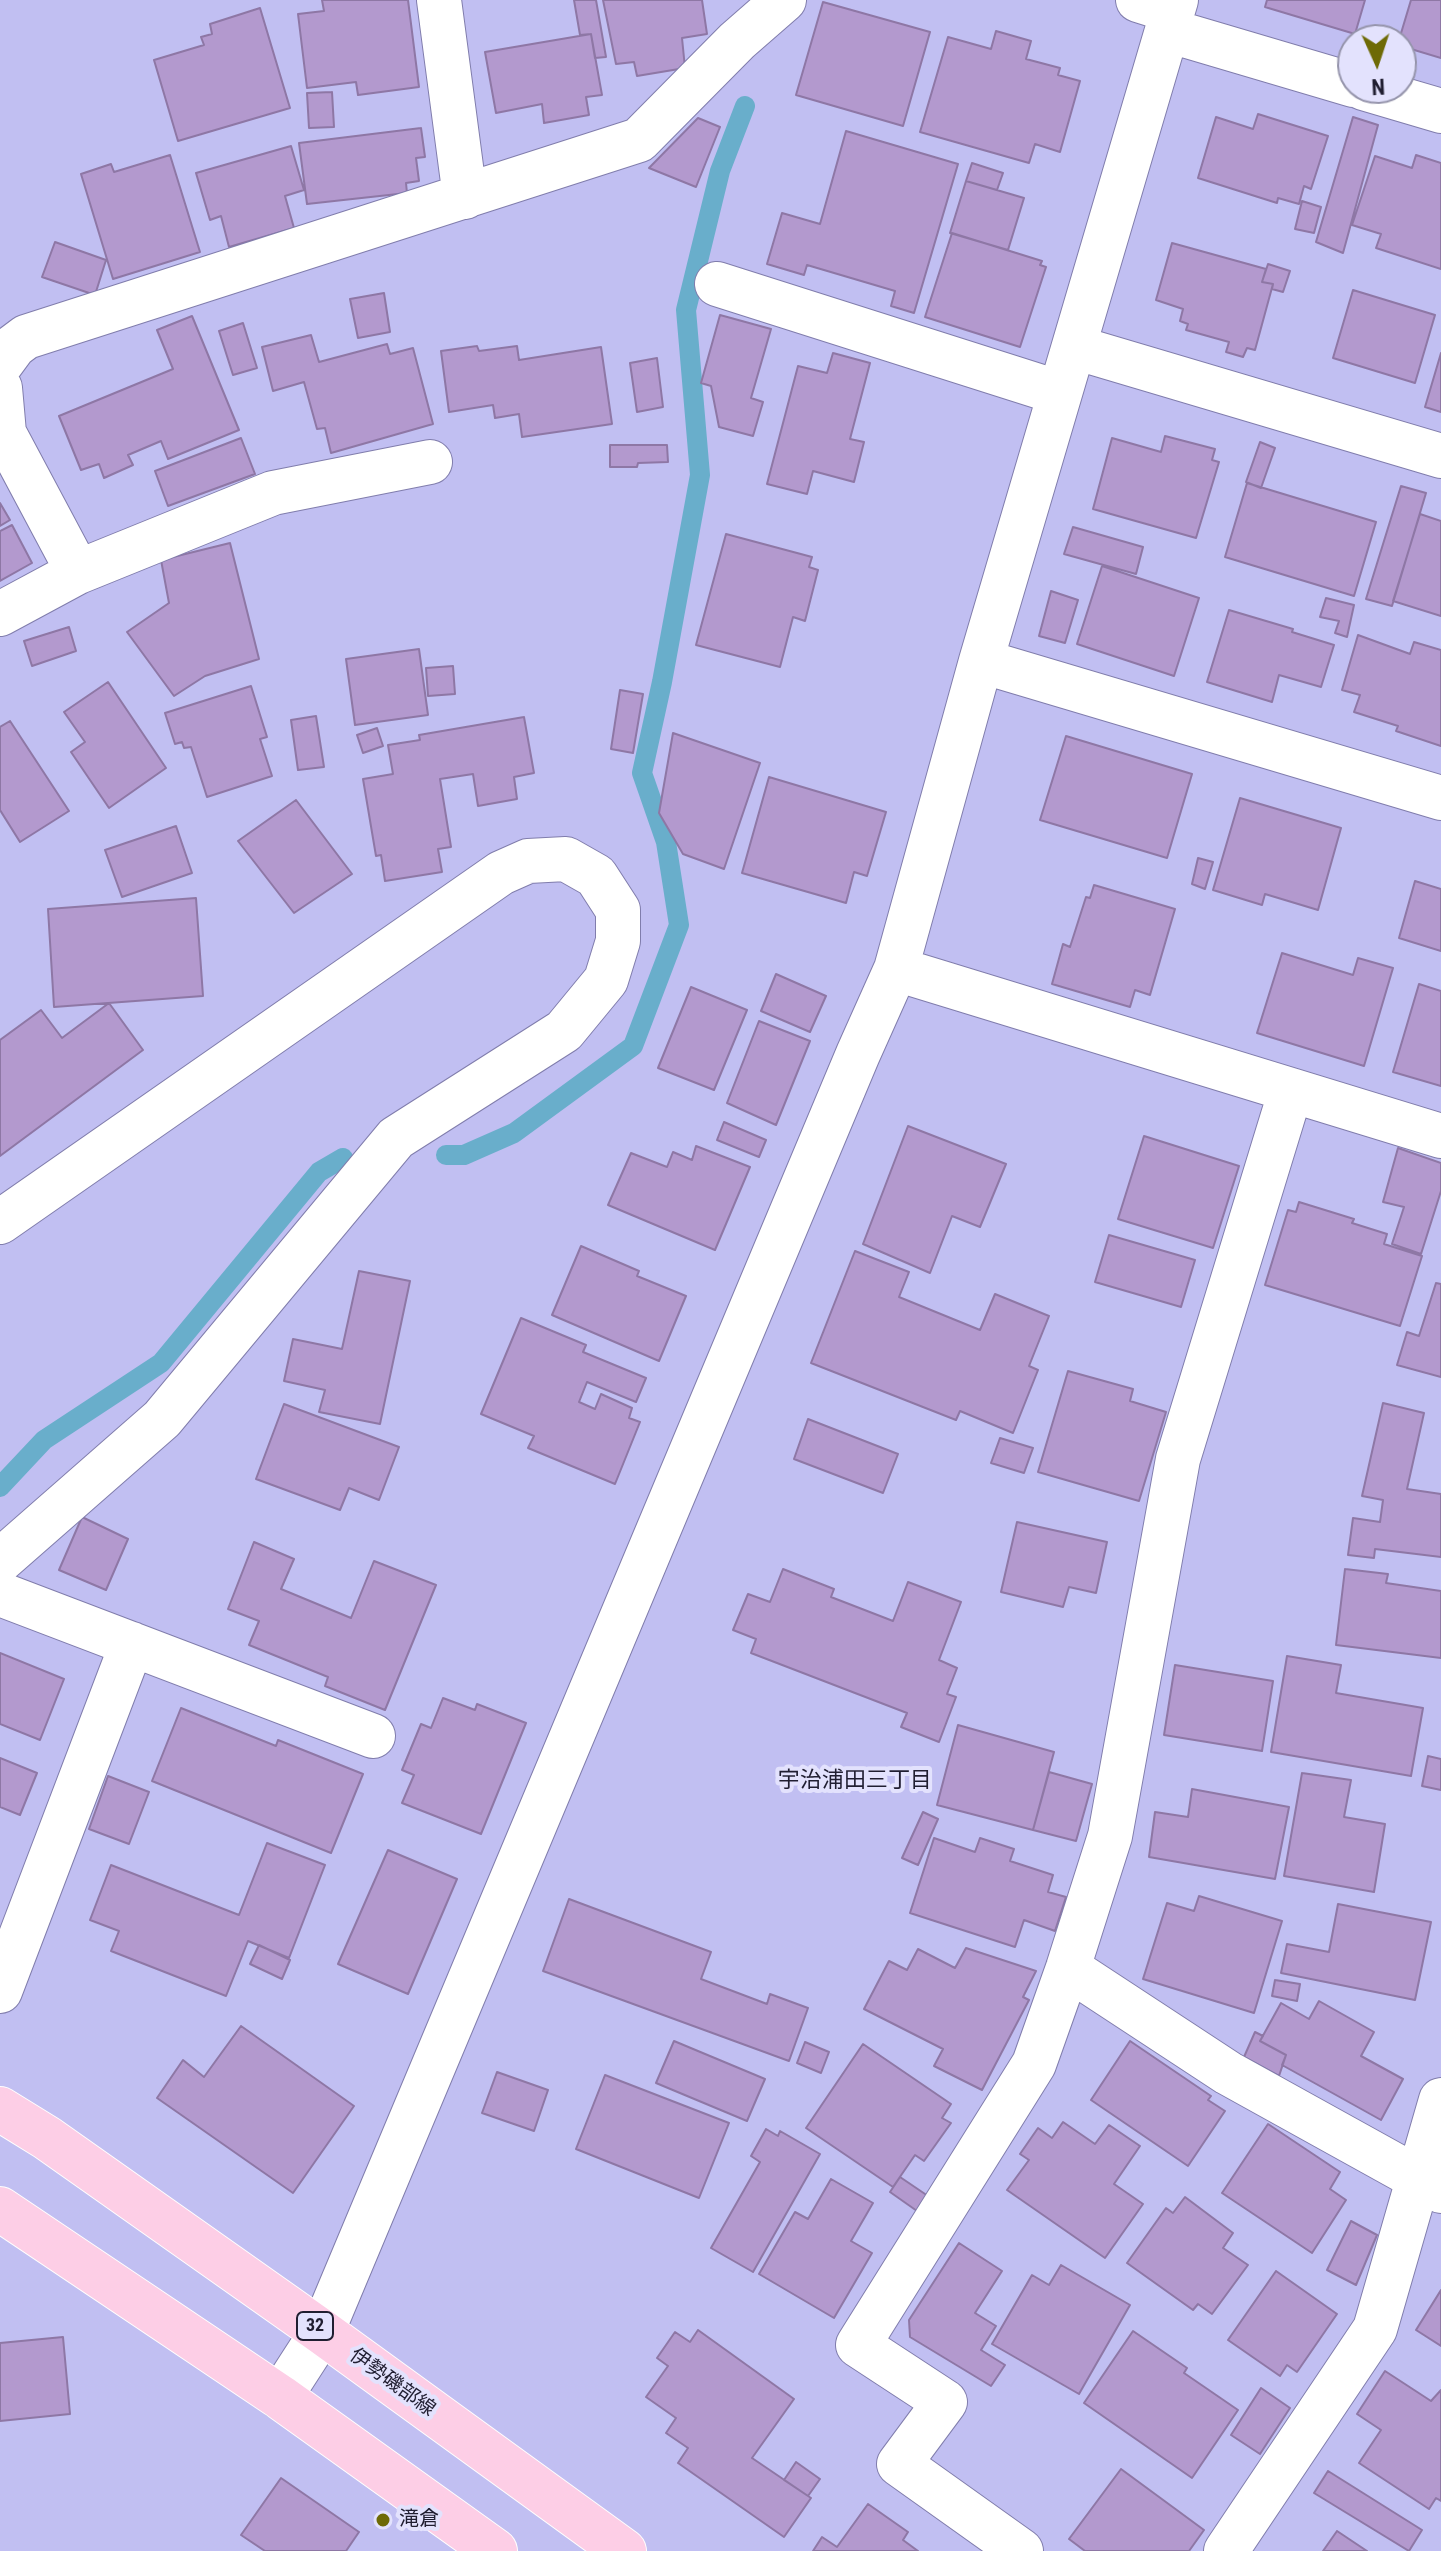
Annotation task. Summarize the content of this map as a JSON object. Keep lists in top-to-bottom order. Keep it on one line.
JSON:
{"streets":{"main road":["32","伊勢磯部線"]},"districts":["宇治浦田三丁目"],"places":["滝倉"],"north":"bottom"}
